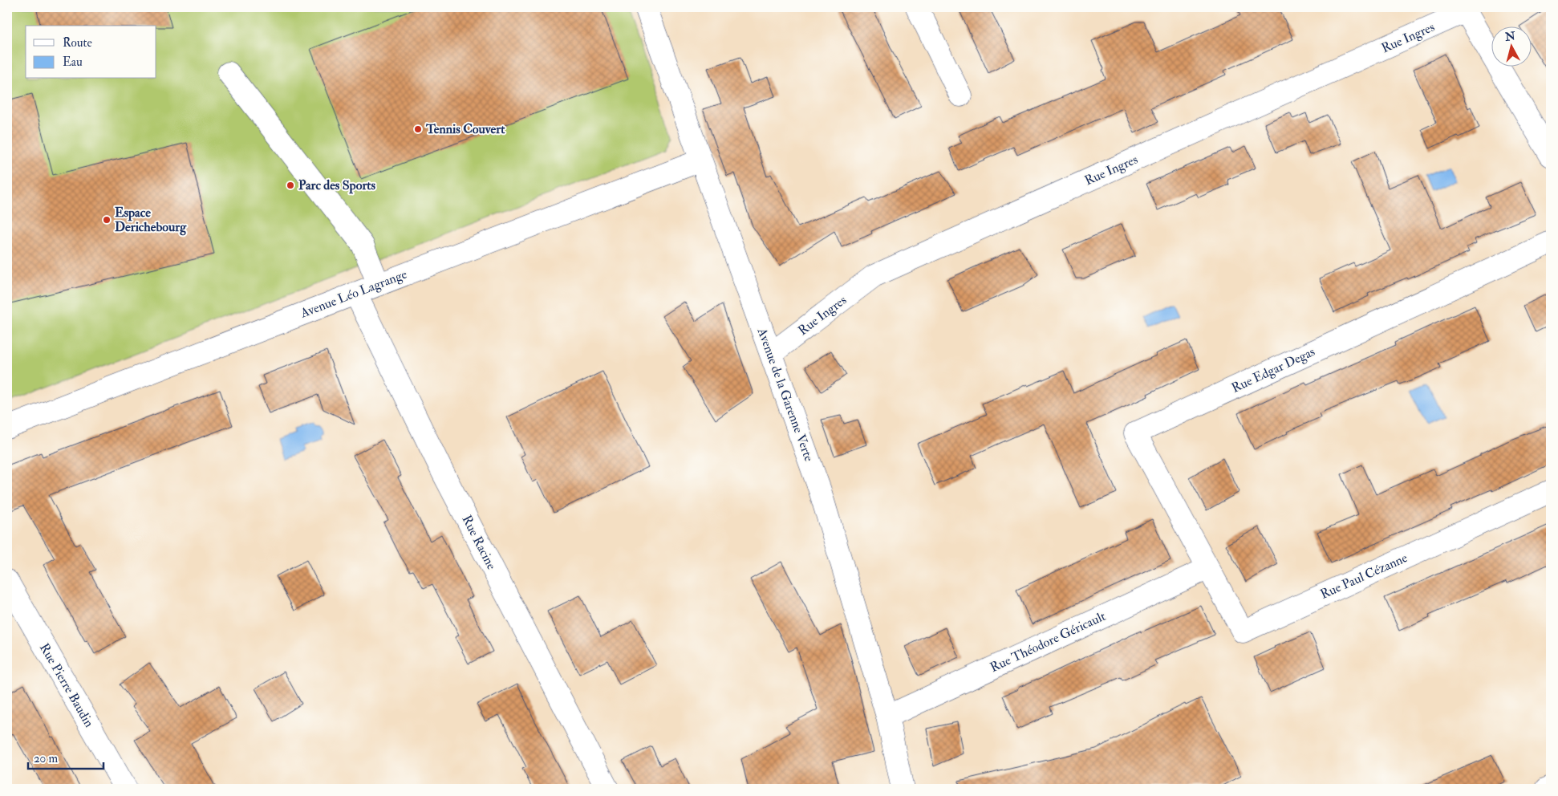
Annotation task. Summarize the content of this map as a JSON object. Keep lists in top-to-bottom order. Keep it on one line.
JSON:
{"streets":{"street":["Rue Ingres","Avenue Léo Lagrange","Rue Edgar Degas","Avenue de la Garenne Verte","Rue Racine","Rue Paul Cézanne","Rue Théodore Géricault","Rue Pierre Baudin"]},"crossings":[["Rue Ingres","Avenue de la Garenne Verte"],["Avenue Léo Lagrange","Avenue de la Garenne Verte"],["Avenue Léo Lagrange","Rue Racine"],["Rue Edgar Degas","Rue Paul Cézanne"],["Rue Edgar Degas","Rue Théodore Géricault"],["Avenue de la Garenne Verte","Rue Théodore Géricault"],["Rue Paul Cézanne","Rue Théodore Géricault"]],"places":["Tennis Couvert","Parc des Sports","Espace Derichebourg"],"legend":["Route","Eau"],"scale_bar":"20 m","north":"top"}
